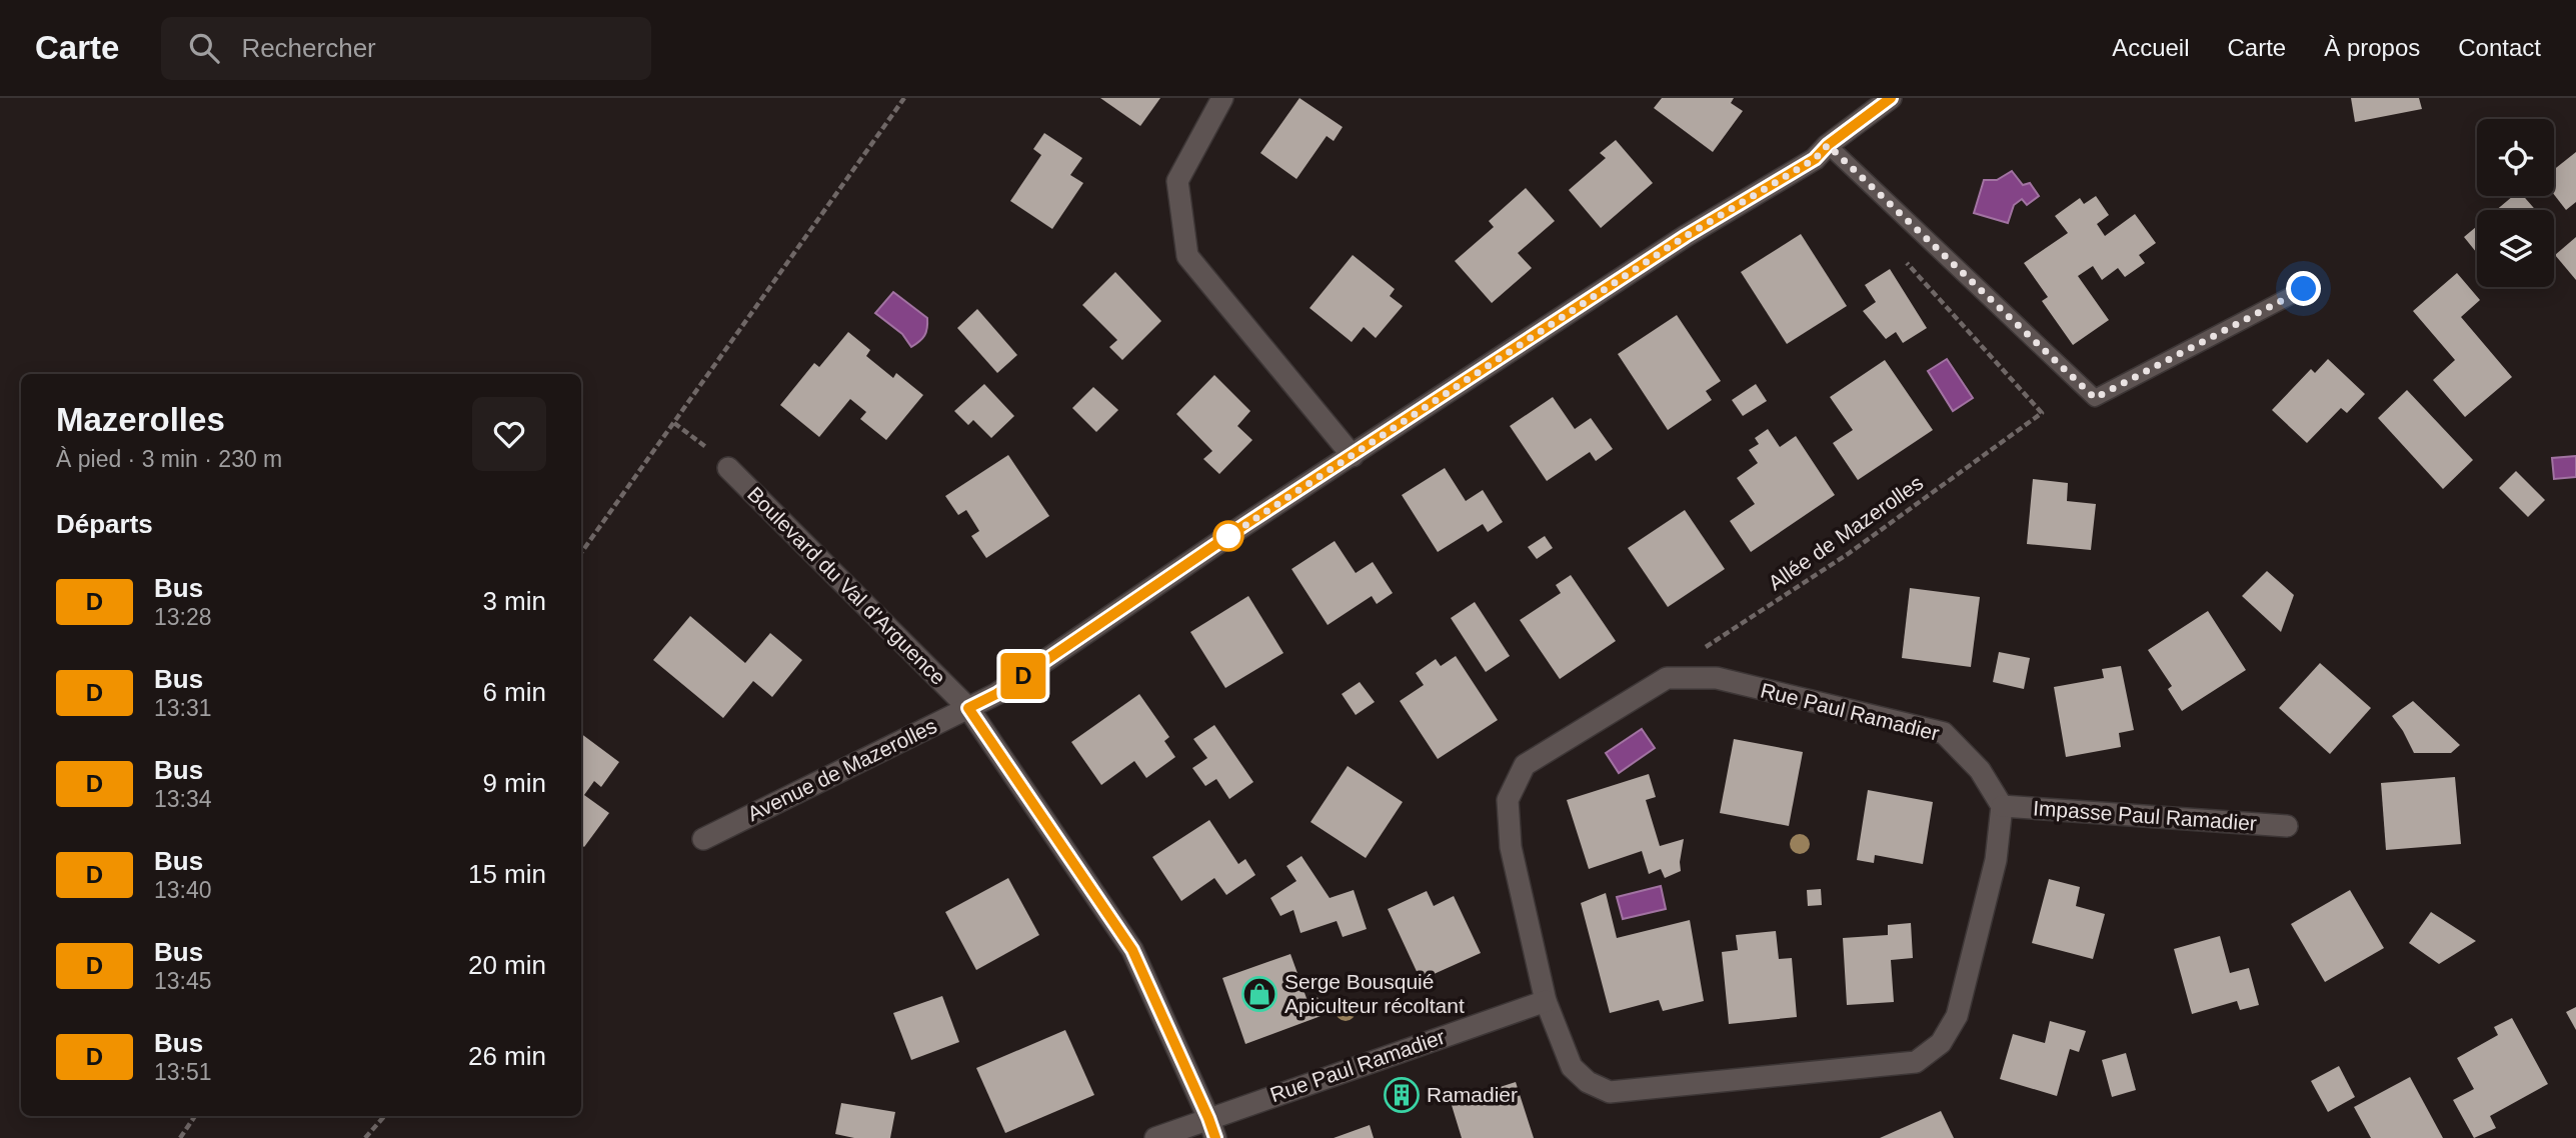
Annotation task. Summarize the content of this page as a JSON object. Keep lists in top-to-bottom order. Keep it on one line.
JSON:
{"streets":{"street":["Boulevard du Val d'Arguence","Rue Paul Ramadier","Avenue de Mazerolles","Impasse Paul Ramadier"],"path":["Allée de Mazerolles"]},"crossings":[["Allée de Mazerolles","Rue Paul Ramadier"],["Boulevard du Val d'Arguence","Rue Paul Ramadier"],["Boulevard du Val d'Arguence","Avenue de Mazerolles"],["Rue Paul Ramadier","Impasse Paul Ramadier"]],"places":{"shop":["Serge Bousquié Apiculteur récoltant"],"building":["Ramadier"]},"lines":["bus line D"],"page":{"header":"Carte","search":"Rechercher","nav":["Accueil","Carte","À propos","Contact"],"on_map":"D","heading":[["Mazerolles","À pied · 3 min · 230 m"],"Départs"],"list":[{"mark":"D","name":"Bus","note":"13:28","value":"3 min"},{"mark":"D","name":"Bus","note":"13:31","value":"6 min"},{"mark":"D","name":"Bus","note":"13:34","value":"9 min"},{"mark":"D","name":"Bus","note":"13:40","value":"15 min"},{"mark":"D","name":"Bus","note":"13:45","value":"20 min"},{"mark":"D","name":"Bus","note":"13:51","value":"26 min"}]}}
